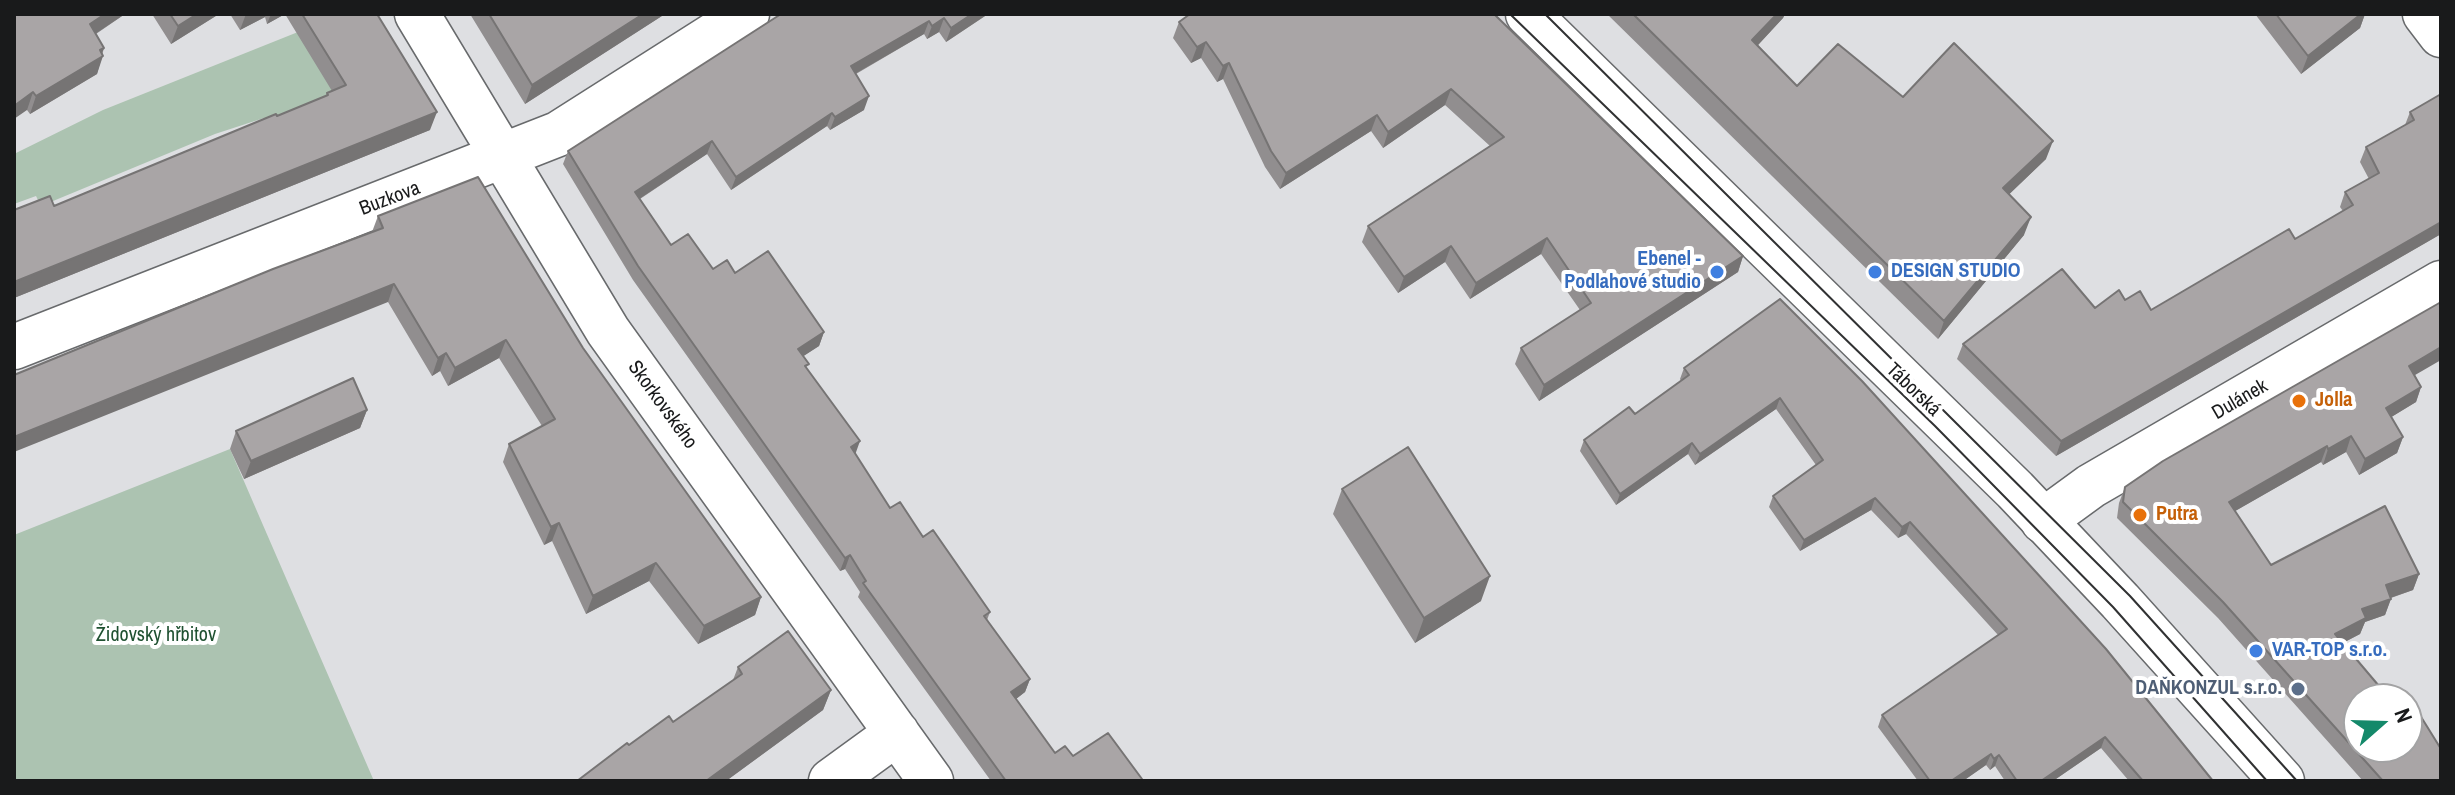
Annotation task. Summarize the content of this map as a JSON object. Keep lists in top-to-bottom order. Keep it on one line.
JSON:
{"streets":{"street":["Buzkova","Táborská","Dulánek","Skorkovského"]},"crossings":[["Buzkova","Skorkovského"],["Táborská","Dulánek"]],"parks":["Židovský hřbitov"],"places":["Ebenel - Podlahové studio","DESIGN STUDIO","Jolla","Putra","VAR-TOP s.r.o.","DAŇKONZUL s.r.o."],"north":"right"}
